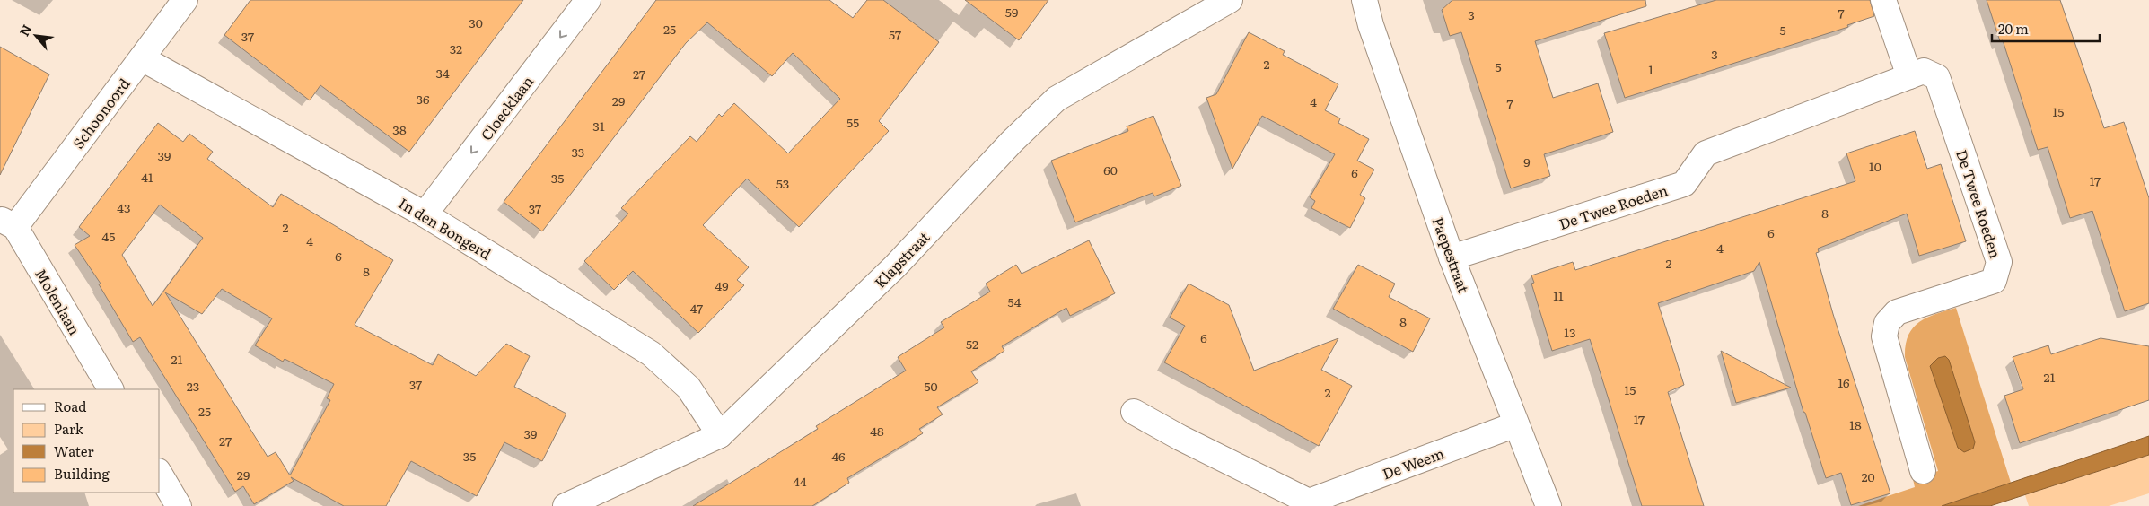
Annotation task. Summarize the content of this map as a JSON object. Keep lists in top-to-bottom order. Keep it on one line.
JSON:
{"streets":{"street":["Cloecklaan","Schoonoord","De Twee Roeden","In den Bongerd","Paepestraat","Klapstraat","Molenlaan","De Weem"]},"crossings":[["Cloecklaan","In den Bongerd"],["Schoonoord","In den Bongerd"],["Schoonoord","Molenlaan"],["De Twee Roeden","Paepestraat"],["In den Bongerd","Klapstraat"],["Paepestraat","De Weem"]],"one_way":["Cloecklaan"],"house_numbers":["59","7","3","30","25","5","57","37","32","3","2","5","1","34","27","36","29","4","7","15","55","31","38","33","39","9","10","60","6","41","35","17","53","43","37","8","2","6","45","4","4","6","2","8","49","11","54","47","8","13","6","52","21","21","16","37","23","50","15","2","25","17","18","48","39","27","35","46","29","20","44"],"legend":["Road","Park","Water","Building"],"scale_bar":"20 m","north":"top left"}
